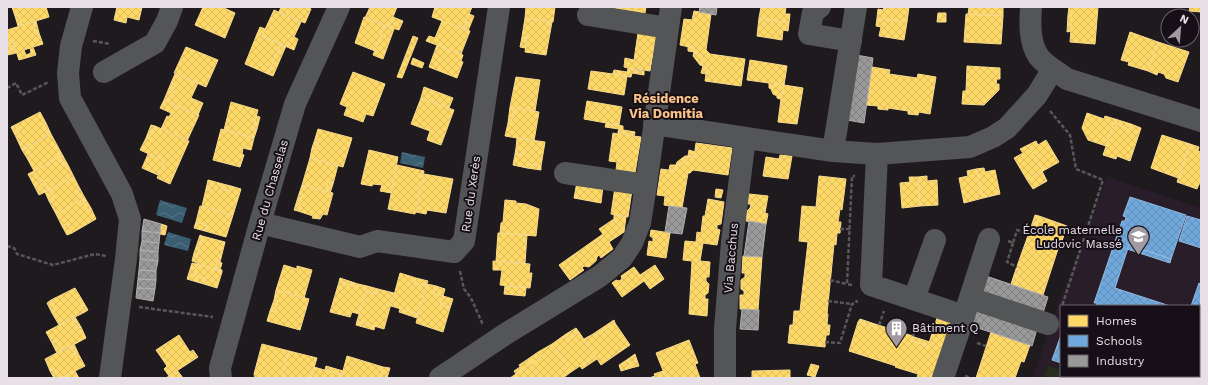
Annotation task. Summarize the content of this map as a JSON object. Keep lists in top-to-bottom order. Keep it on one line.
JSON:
{"streets":{"street":["Rue du Chasselas","Rue du Xerès","Via Bacchus"]},"districts":["Résidence Via Domitia"],"places":{"school or university":["École maternelle Ludovic Massé"],"building":["Bâtiment Q"]},"legend":["Homes","Schools","Industry"],"north":"top right"}
